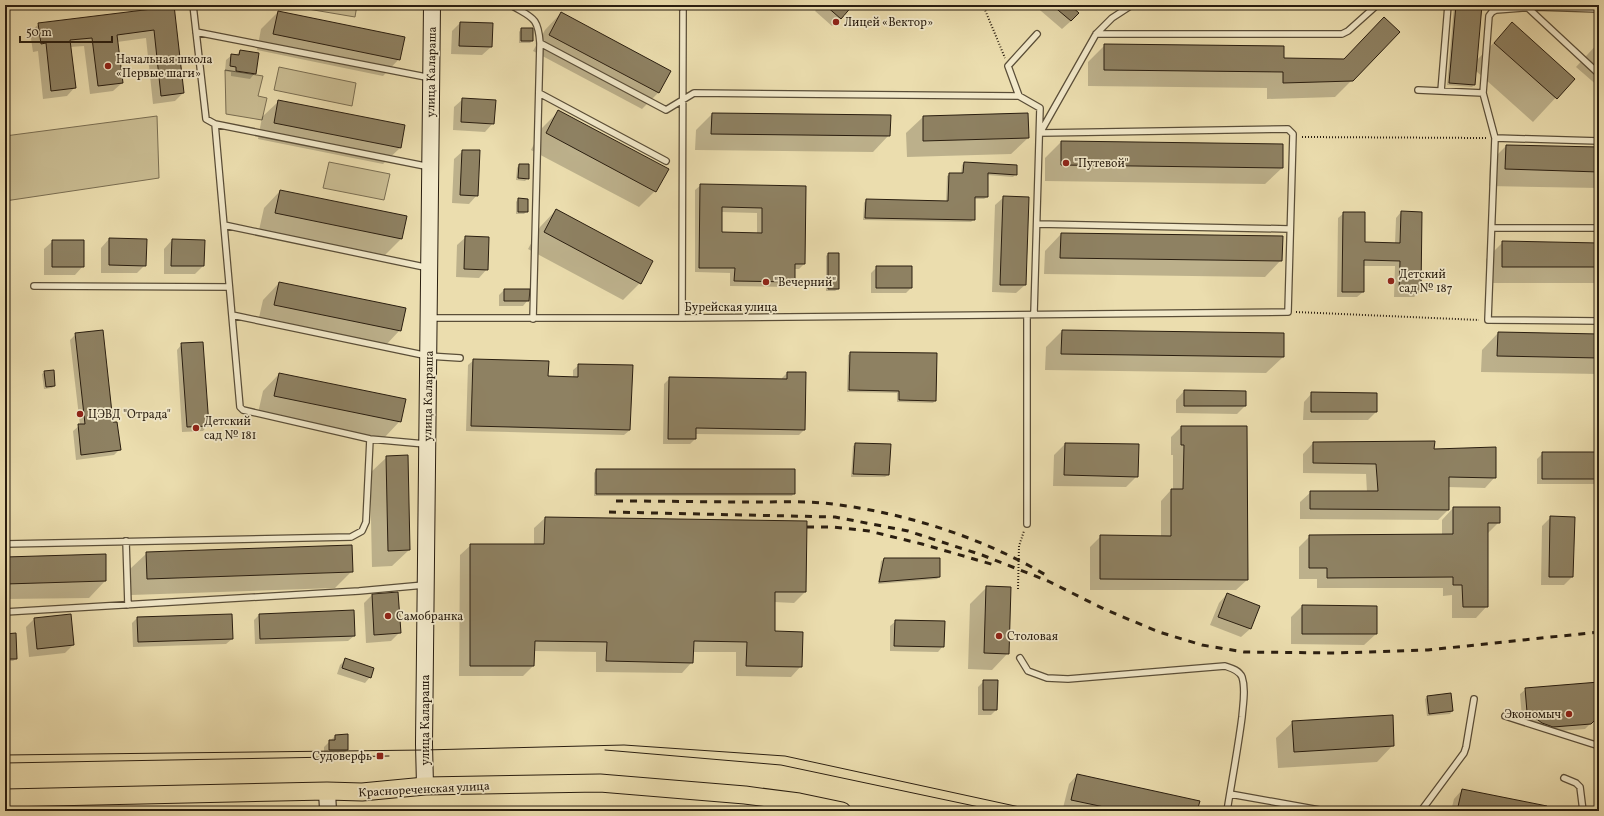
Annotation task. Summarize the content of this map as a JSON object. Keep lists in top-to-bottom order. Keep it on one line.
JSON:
{"streets":{"main road":["Краснореченская улица"],"street":["улица Калараша"],"lane":["Бурейская улица"]},"crossings":[["улица Калараша","Бурейская улица"],["улица Калараша","Краснореченская улица"]],"places":{"other":["Лицей «Вектор»","Начальная школа «Первые шаги»","\"Путевой\"","Детский сад № 187","\"Вечерний\"","ЦЭВД \"Отрада\"","Детский сад № 181","Самобранка","Столовая","Экономыч"],"transit":["Судоверфь"]},"scale_bar":"50 m"}
